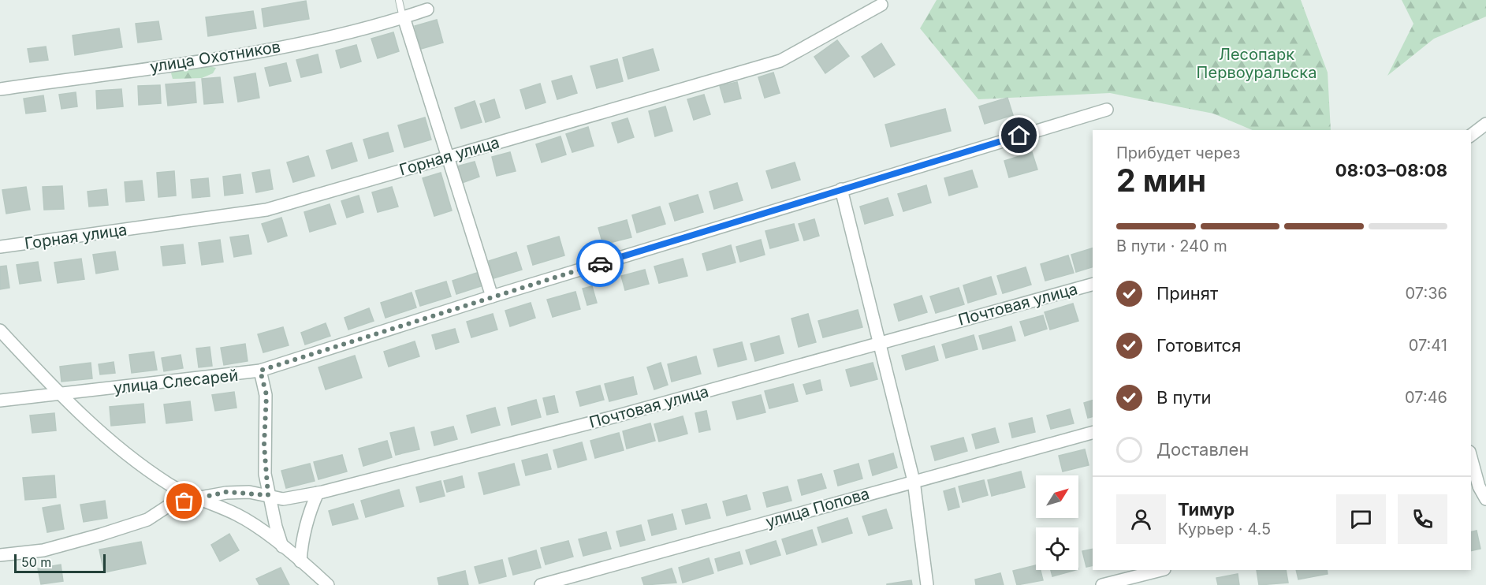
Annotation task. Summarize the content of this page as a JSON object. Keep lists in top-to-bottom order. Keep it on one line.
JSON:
{"streets":{"street":["улица Охотников","Горная улица","Почтовая улица","улица Слесарей","улица Попова"]},"parks":["Лесопарк Первоуральска"],"scale_bar":"50 m","north":"top right","page":{"heading":["2 мин","Прибудет через","08:03–08:08"],"panel":["Тимур","Курьер · 4.5"],"bar":"В пути · 240 m","list":[["Принят","07:36"],["Готовится","07:41"],["В пути","07:46"],"Доставлен"],"scale":"50 m"}}
